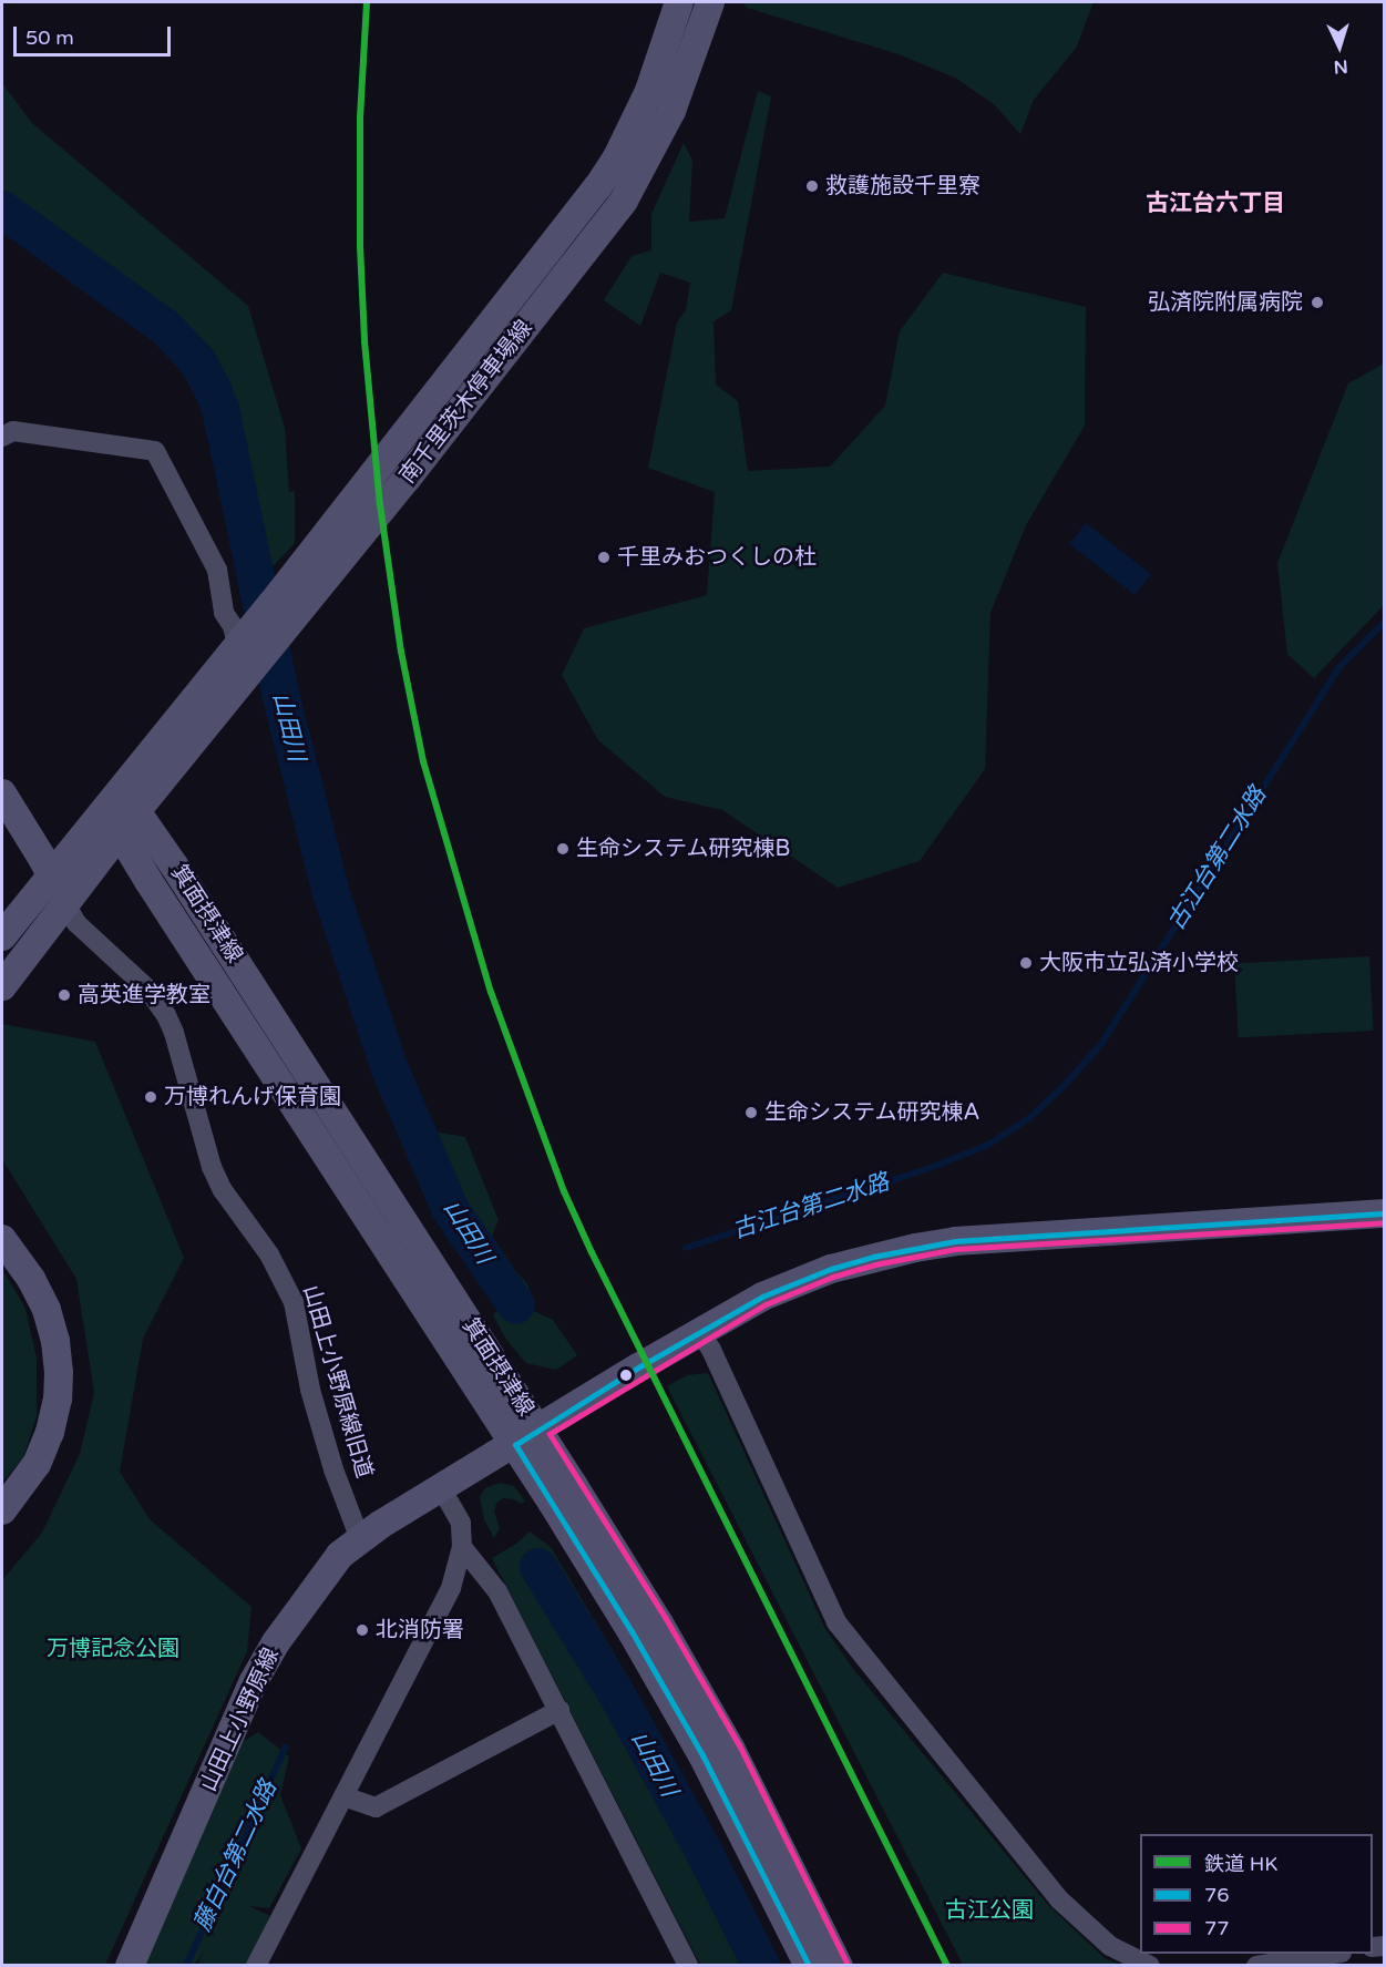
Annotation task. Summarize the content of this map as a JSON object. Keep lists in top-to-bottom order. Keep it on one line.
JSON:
{"streets":{"main road":["南千里茨木停車場線","箕面摂津線","山田上小野原線"],"street":["山田上小野原線旧道"]},"crossings":[["南千里茨木停車場線","箕面摂津線"],["箕面摂津線","山田上小野原線"],["山田上小野原線旧道","山田上小野原線"]],"districts":["古江台六丁目"],"water":["山田川","古江台第二水路","藤白台第二水路"],"parks":["万博記念公園","古江公園"],"places":["救護施設千里寮","弘済院附属病院","千里みおつくしの杜","生命システム研究棟B","大阪市立弘済小学校","高英進学教室","万博れんげ保育園","生命システム研究棟A","北消防署"],"lines":["rail line HK","transit line 76","transit line 77"],"legend":["鉄道 HK","76","77"],"scale_bar":"50 m","north":"bottom"}
